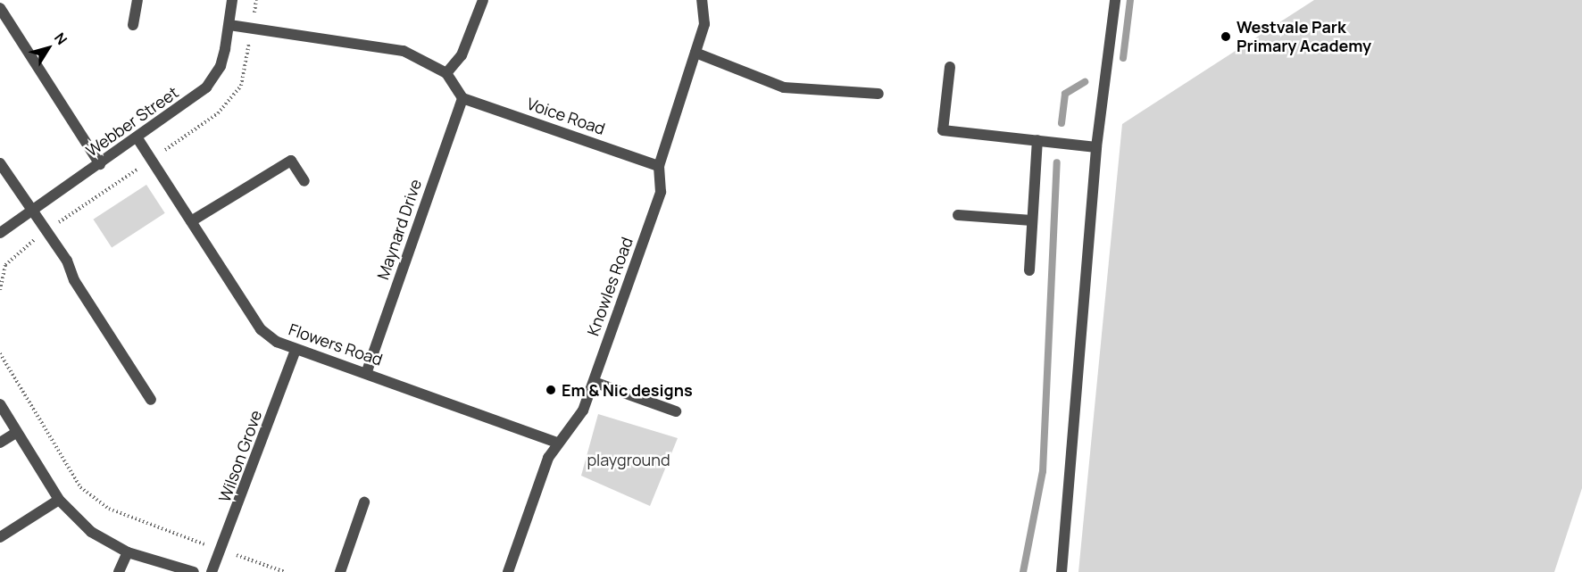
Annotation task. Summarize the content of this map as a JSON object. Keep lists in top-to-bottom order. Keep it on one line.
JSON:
{"streets":{"street":["Voice Road","Webber Street","Maynard Drive","Knowles Road","Flowers Road","Wilson Grove"]},"crossings":[["Voice Road","Maynard Drive"],["Voice Road","Knowles Road"],["Webber Street","Flowers Road"],["Maynard Drive","Flowers Road"],["Knowles Road","Flowers Road"],["Flowers Road","Wilson Grove"]],"parks":["playground"],"places":["Westvale Park Primary Academy","Em & Nic designs"],"north":"top right"}
